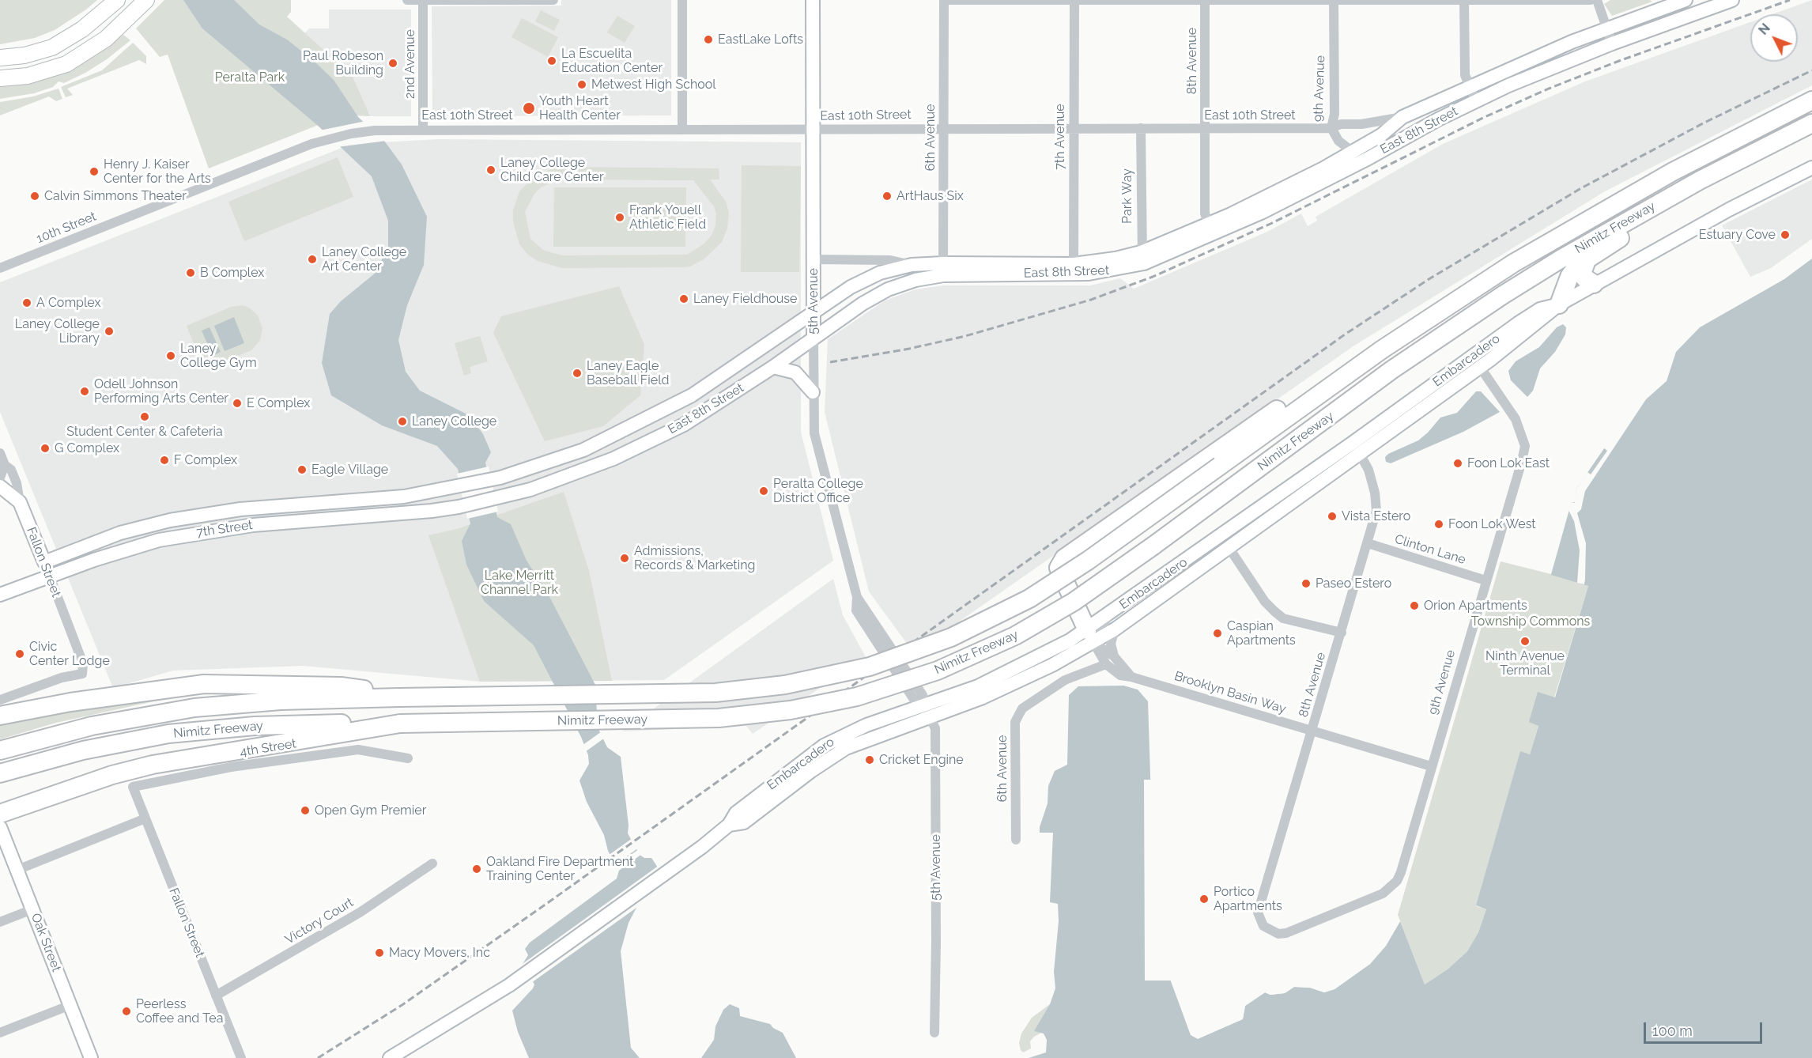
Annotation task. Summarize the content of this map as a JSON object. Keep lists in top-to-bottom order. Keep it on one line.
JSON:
{"streets":{"highway":["Nimitz Freeway"],"main road":["East 8th Street","5th Avenue","Embarcadero","7th Street","Fallon Street","Oak Street"],"street":["8th Avenue","2nd Avenue","9th Avenue","East 10th Street","7th Avenue","6th Avenue","Park Way","10th Street","Clinton Lane","Brooklyn Basin Way","4th Street","Victory Court"]},"crossings":[["8th Avenue","9th Avenue"],["8th Avenue","East 10th Street"],["8th Avenue","East 8th Street"],["8th Avenue","Embarcadero"],["8th Avenue","Clinton Lane"],["8th Avenue","Brooklyn Basin Way"],["2nd Avenue","East 10th Street"],["9th Avenue","East 10th Street"],["9th Avenue","East 8th Street"],["9th Avenue","Embarcadero"],["9th Avenue","Clinton Lane"],["9th Avenue","Brooklyn Basin Way"],["East 10th Street","East 8th Street"],["East 10th Street","7th Avenue"],["East 10th Street","6th Avenue"],["East 10th Street","Park Way"],["East 10th Street","10th Street"],["East 10th Street","5th Avenue"],["East 8th Street","7th Avenue"],["East 8th Street","6th Avenue"],["East 8th Street","Park Way"],["East 8th Street","5th Avenue"],["East 8th Street","7th Street"],["6th Avenue","Brooklyn Basin Way"],["5th Avenue","Embarcadero"],["Embarcadero","Brooklyn Basin Way"],["7th Street","Fallon Street"],["Fallon Street","4th Street"],["Fallon Street","Victory Court"]],"parks":["Peralta Park","Lake Merritt Channel Park","Township Commons"],"places":["EastLake Lofts","La Escuelita Education Center","Paul Robeson Building","Metwest High School","Youth Heart Health Center","Laney College Child Care Center","Henry J. Kaiser Center for the Arts","Calvin Simmons Theater","ArtHaus Six","Frank Youell Athletic Field","Estuary Cove","Laney College Art Center","B Complex","Laney Fieldhouse","A Complex","Laney College Library","Laney College Gym","Laney Eagle Baseball Field","Odell Johnson Performing Arts Center","E Complex","Student Center & Cafeteria","Laney College","G Complex","F Complex","Foon Lok East","Eagle Village","Peralta College District Office","Vista Estero","Foon Lok West","Admissions, Records & Marketing","Paseo Estero","Orion Apartments","Caspian Apartments","Ninth Avenue Terminal","Civic Center Lodge","Cricket Engine","Open Gym Premier","Oakland Fire Department Training Center","Portico Apartments","Macy Movers, Inc","Peerless Coffee and Tea"],"scale_bar":"100 m","north":"top left"}
